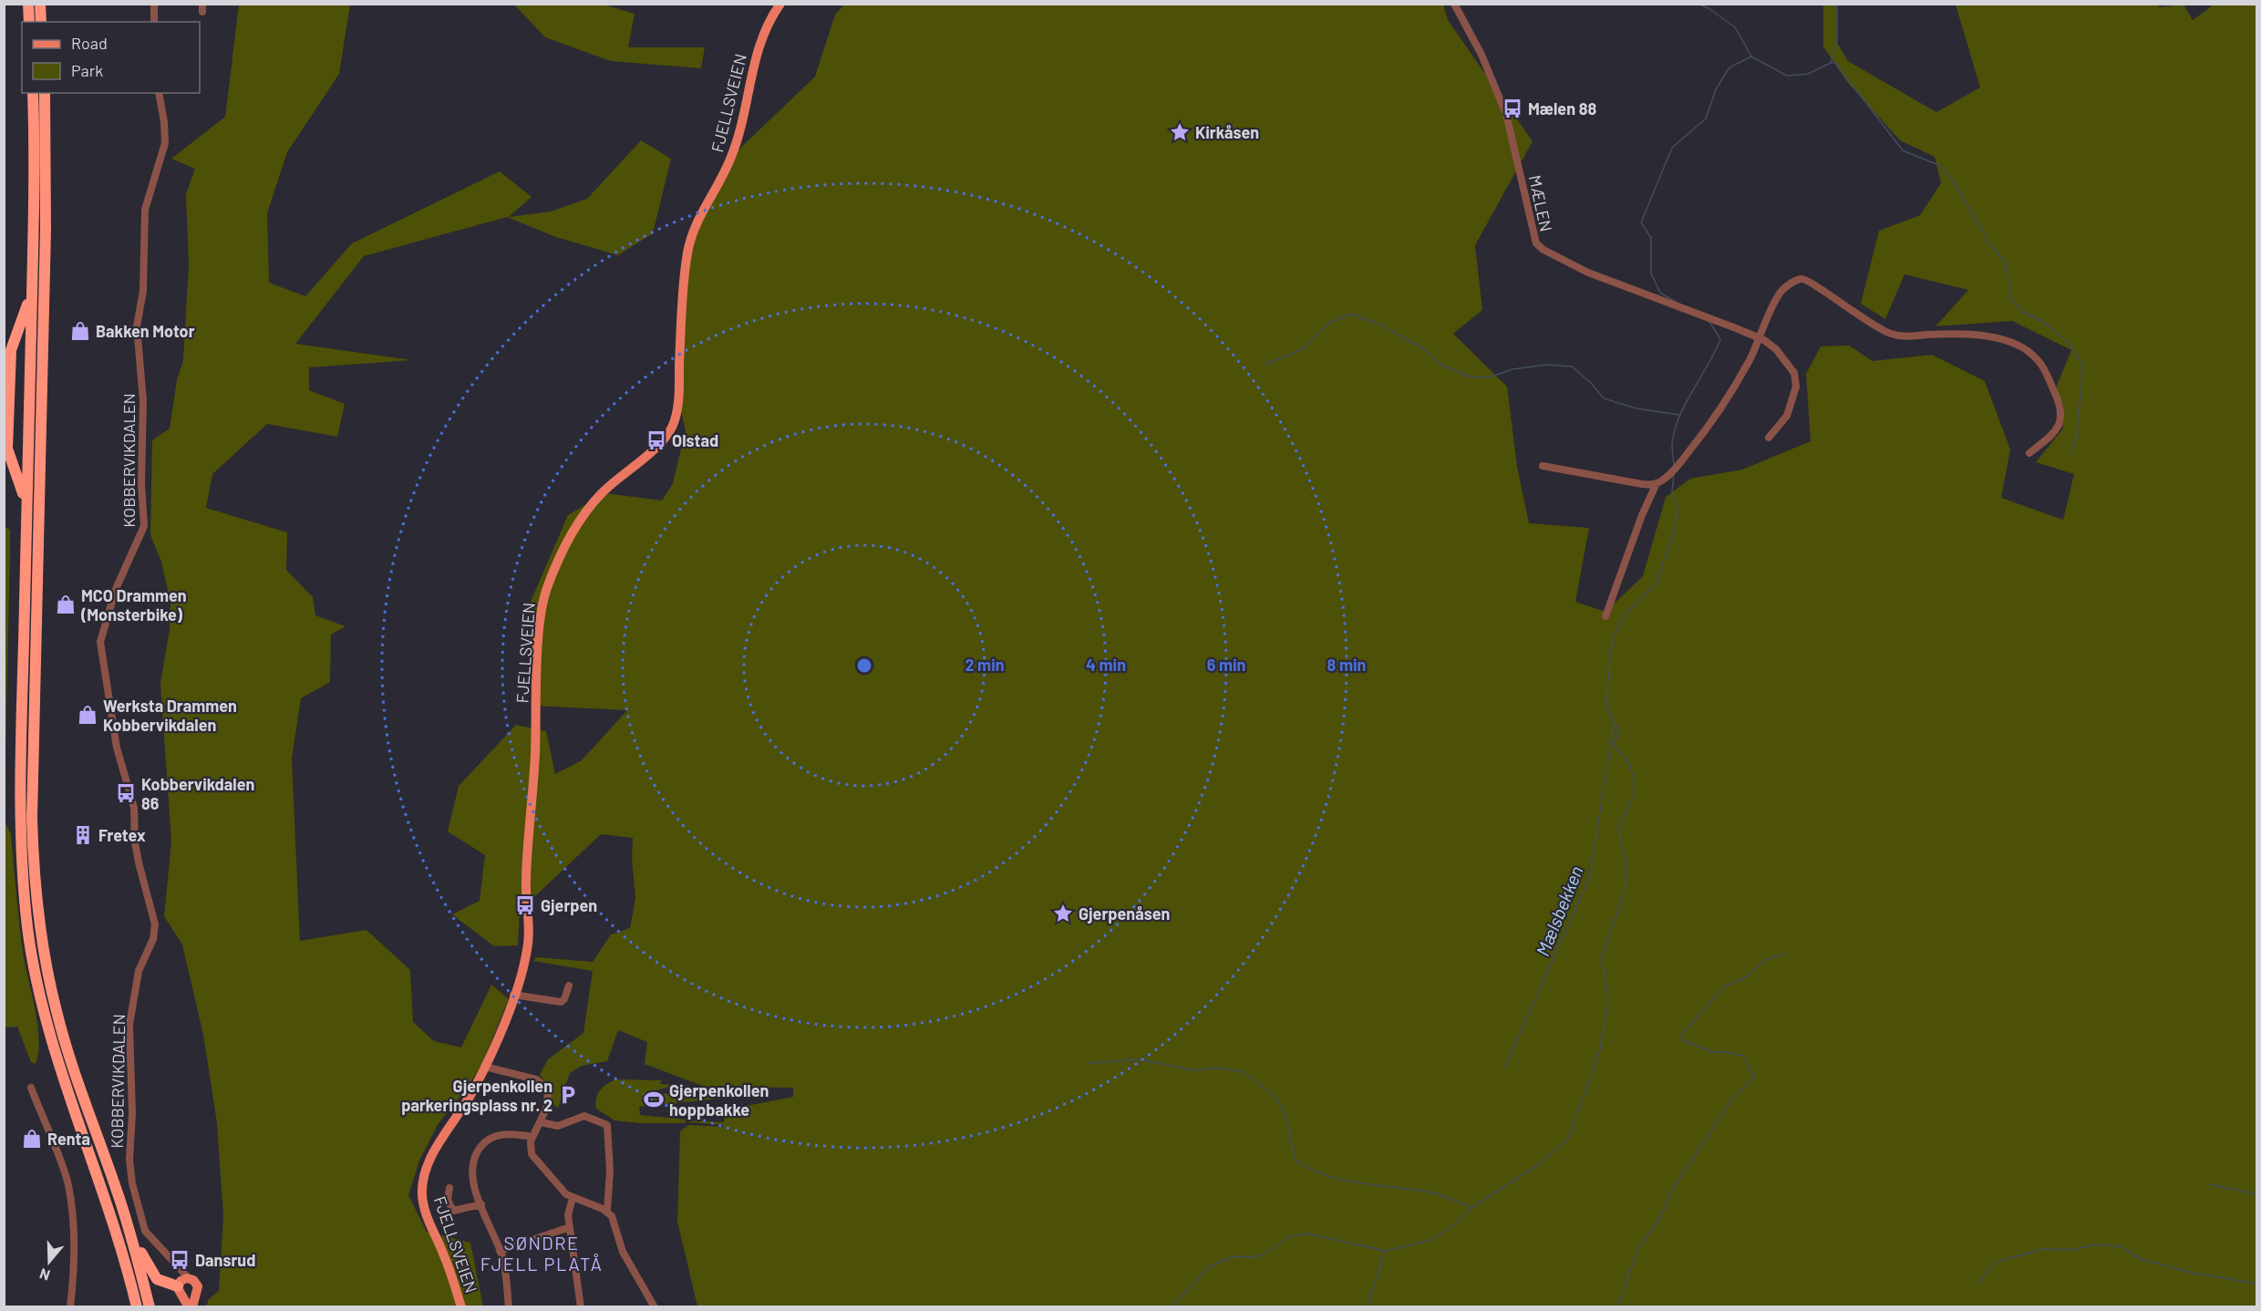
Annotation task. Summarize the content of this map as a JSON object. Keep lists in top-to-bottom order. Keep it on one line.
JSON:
{"streets":{"main road":["FJELLSVEIEN"],"street":["MÆLEN","KOBBERVIKDALEN"]},"districts":["SØNDRE FJELL PLATÅ"],"water":["Mælsbekken"],"places":{"bus stop":["Mælen 88","Olstad","Kobbervikdalen 86","Gjerpen","Dansrud"],"place":["Kirkåsen","Gjerpenåsen"],"shop":["Bakken Motor","MCO Drammen (Monsterbike)","Werksta Drammen Kobbervikdalen","Renta"],"building":["Fretex"],"parking":["Gjerpenkollen parkeringsplass nr. 2"],"sports":["Gjerpenkollen hoppbakke"]},"legend":["Road","Park"],"north":"bottom","rings":["2 min","4 min","6 min","8 min"]}
